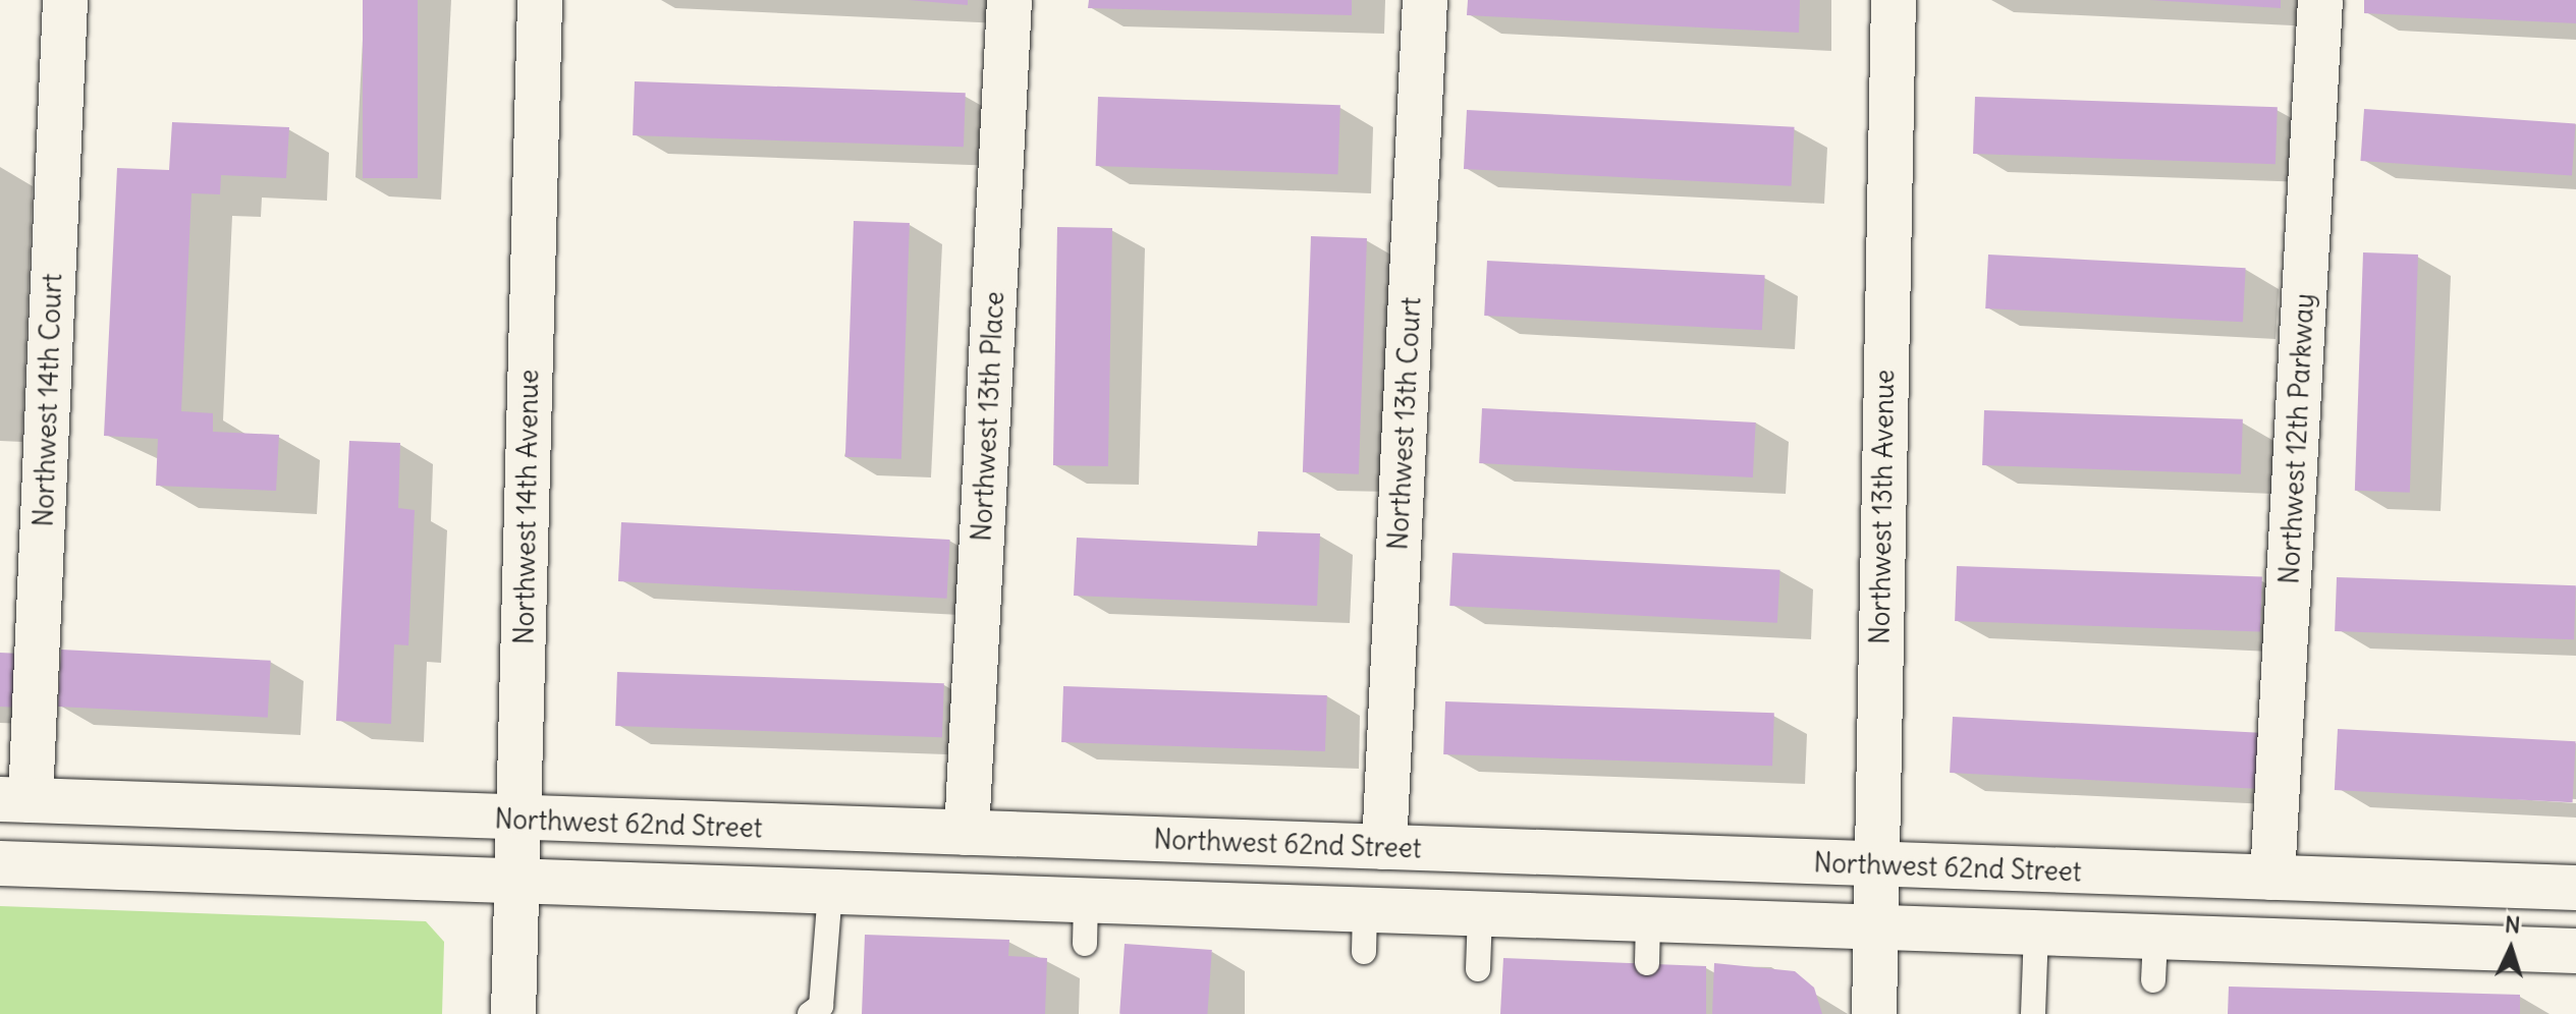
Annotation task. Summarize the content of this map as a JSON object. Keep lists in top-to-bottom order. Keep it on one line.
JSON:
{"streets":{"street":["Northwest 14th Court","Northwest 13th Place","Northwest 13th Court","Northwest 12th Parkway","Northwest 14th Avenue","Northwest 13th Avenue","Northwest 62nd Street"]},"crossings":[["Northwest 14th Court","Northwest 62nd Street"],["Northwest 13th Place","Northwest 62nd Street"],["Northwest 13th Court","Northwest 62nd Street"],["Northwest 12th Parkway","Northwest 62nd Street"],["Northwest 14th Avenue","Northwest 62nd Street"],["Northwest 13th Avenue","Northwest 62nd Street"]],"north":"top"}
